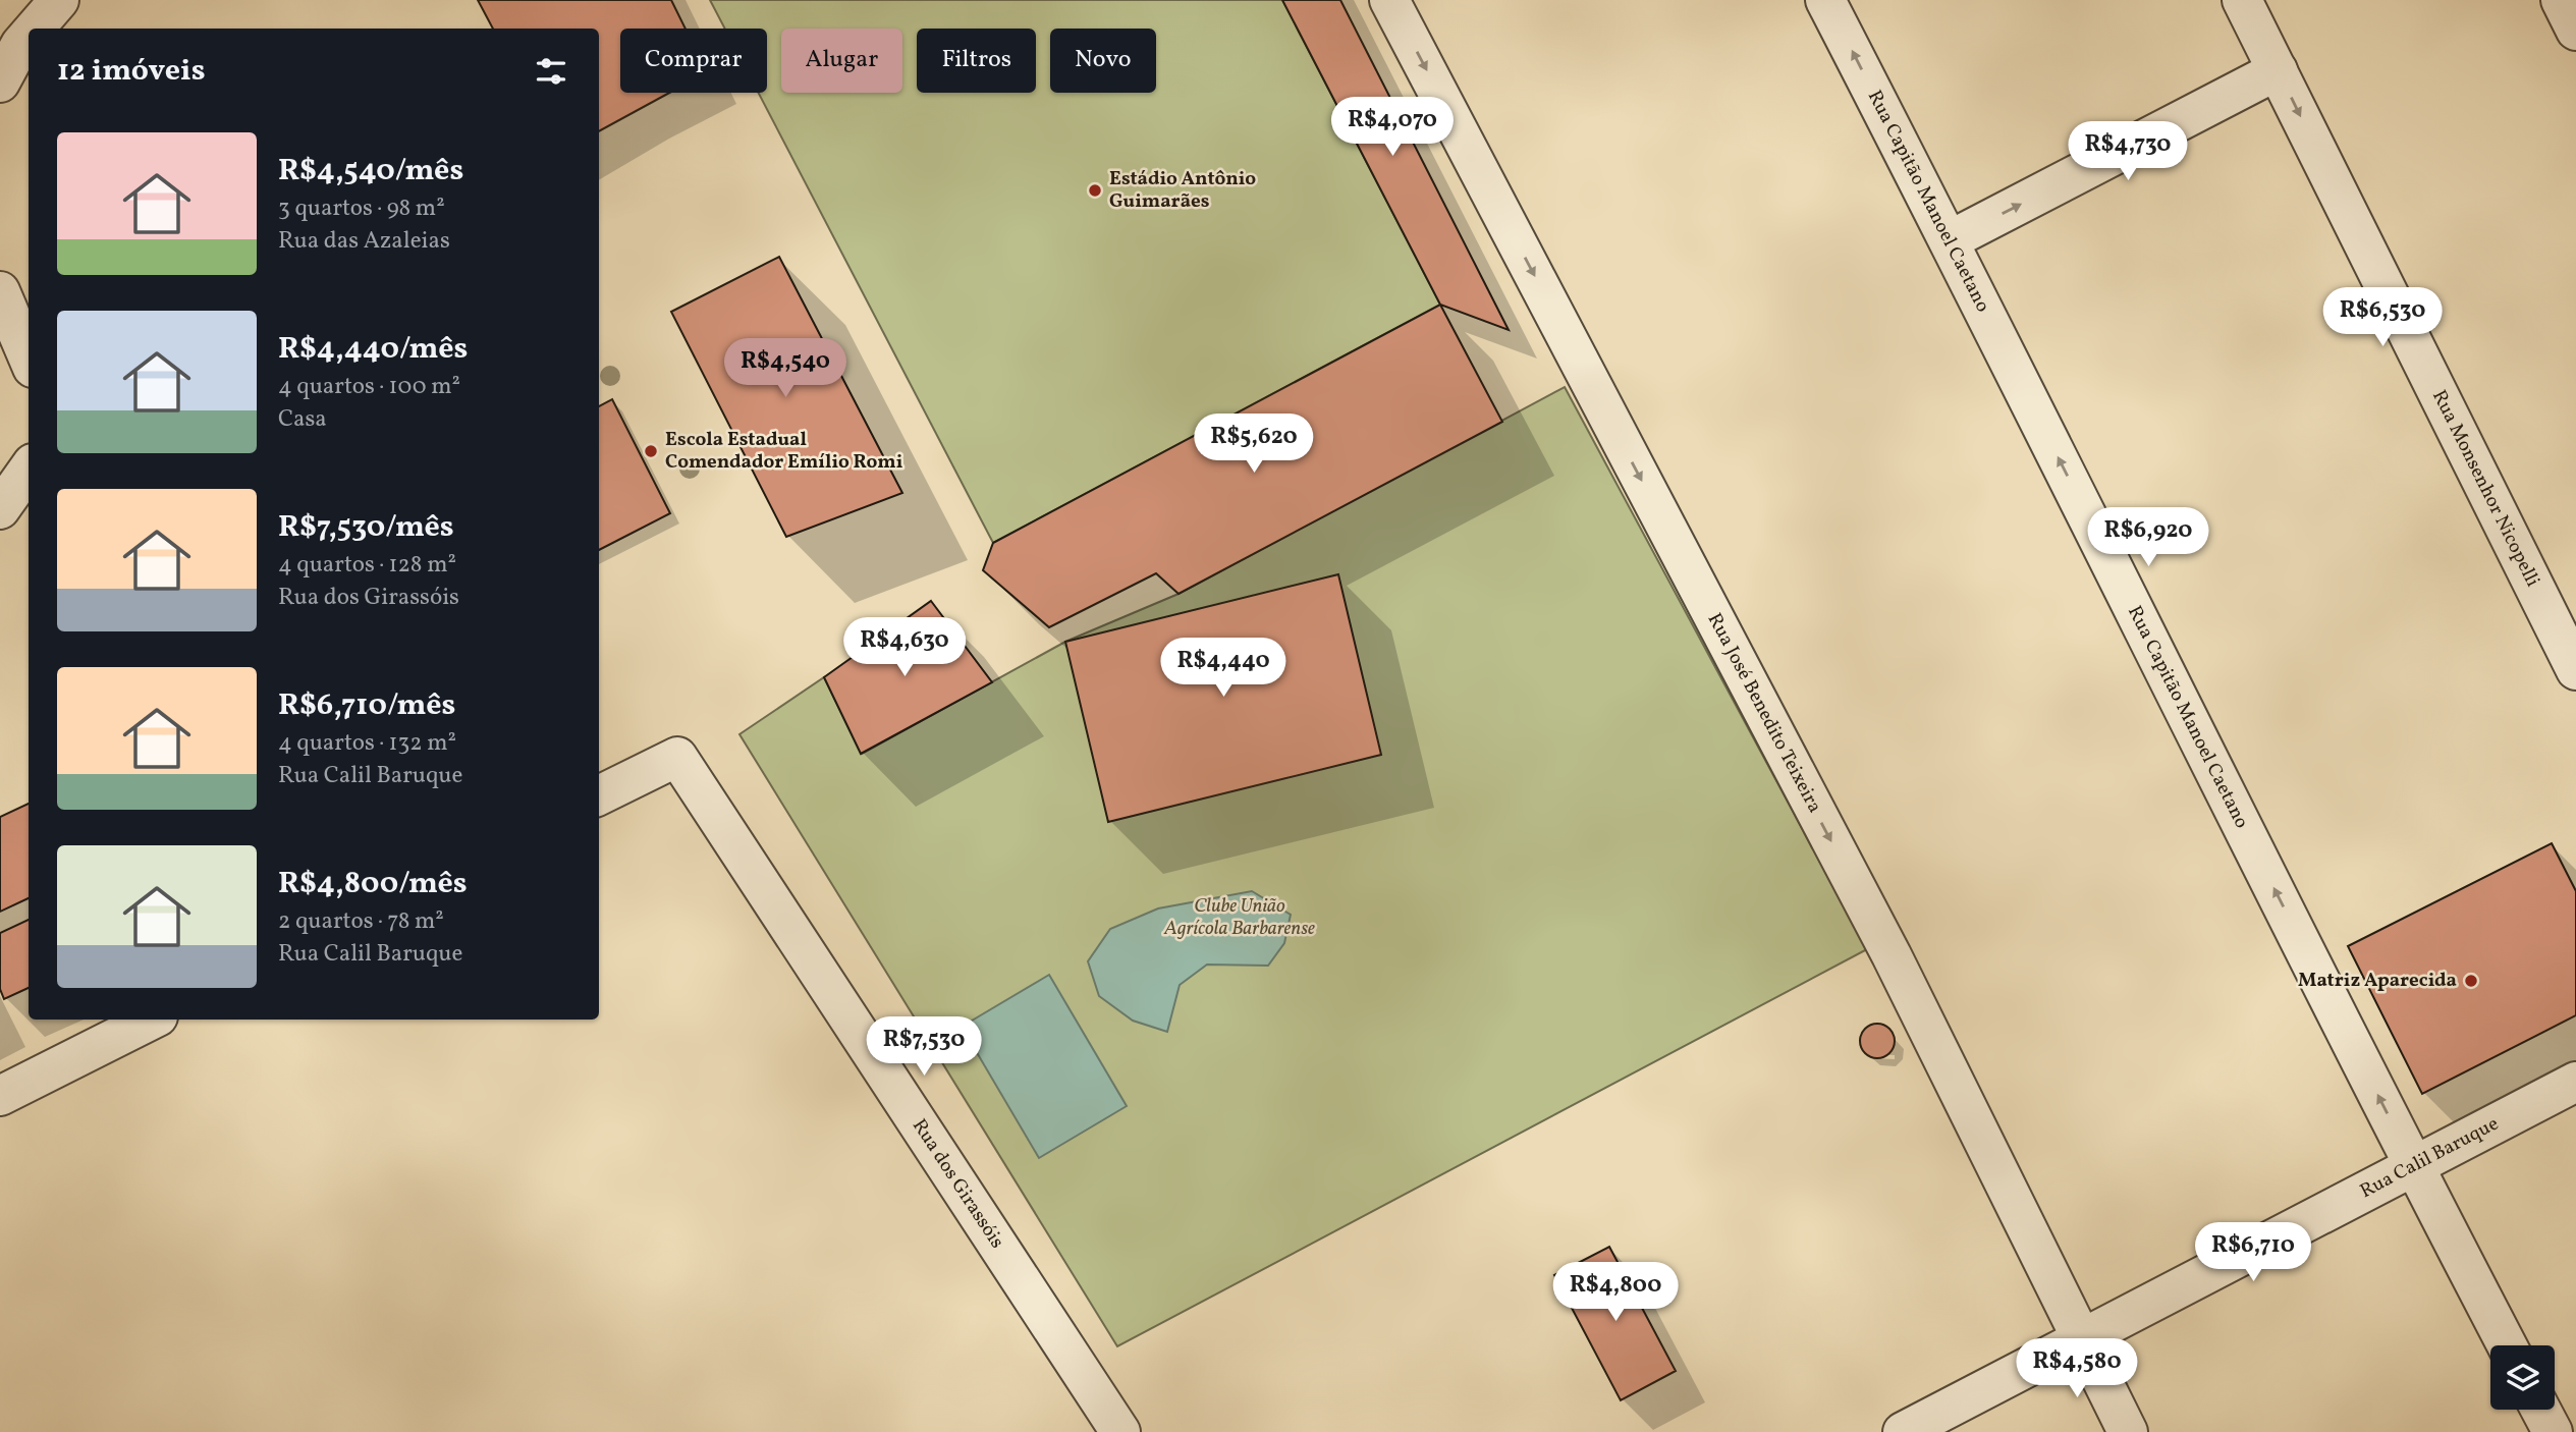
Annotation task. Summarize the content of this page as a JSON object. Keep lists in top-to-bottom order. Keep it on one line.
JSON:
{"streets":{"street":["Rua Capitão Manoel Caetano","Rua Monsenhor Nicopelli","Rua José Benedito Teixeira","Rua Calil Baruque","Rua dos Girassóis"]},"crossings":[["Rua Capitão Manoel Caetano","Rua Calil Baruque"],["Rua José Benedito Teixeira","Rua Calil Baruque"]],"one_way":["Rua Capitão Manoel Caetano","Rua Monsenhor Nicopelli","Rua José Benedito Teixeira"],"parks":["Clube União Agrícola Barbarense"],"places":["Estádio Antônio Guimarães","Escola Estadual Comendador Emílio Romi","Matriz Aparecida"],"page":{"chip":["Comprar","Alugar","Filtros","Novo"],"heading":"12 imóveis","price":["R$4,070","R$4,730","R$6,530","R$4,540","R$5,620","R$6,920","R$4,630","R$4,440","R$7,530","R$6,710","R$4,800","R$4,580"],"list":[{"name":"R$4,540/mês","note":"3 quartos · 98 m² · Rua das Azaleias"},{"name":"R$4,440/mês","note":"4 quartos · 100 m² · Casa"},{"name":"R$7,530/mês","note":"4 quartos · 128 m² · Rua dos Girassóis"},{"name":"R$6,710/mês","note":"4 quartos · 132 m² · Rua Calil Baruque"},{"name":"R$4,800/mês","note":"2 quartos · 78 m² · Rua Calil Baruque"}]}}
